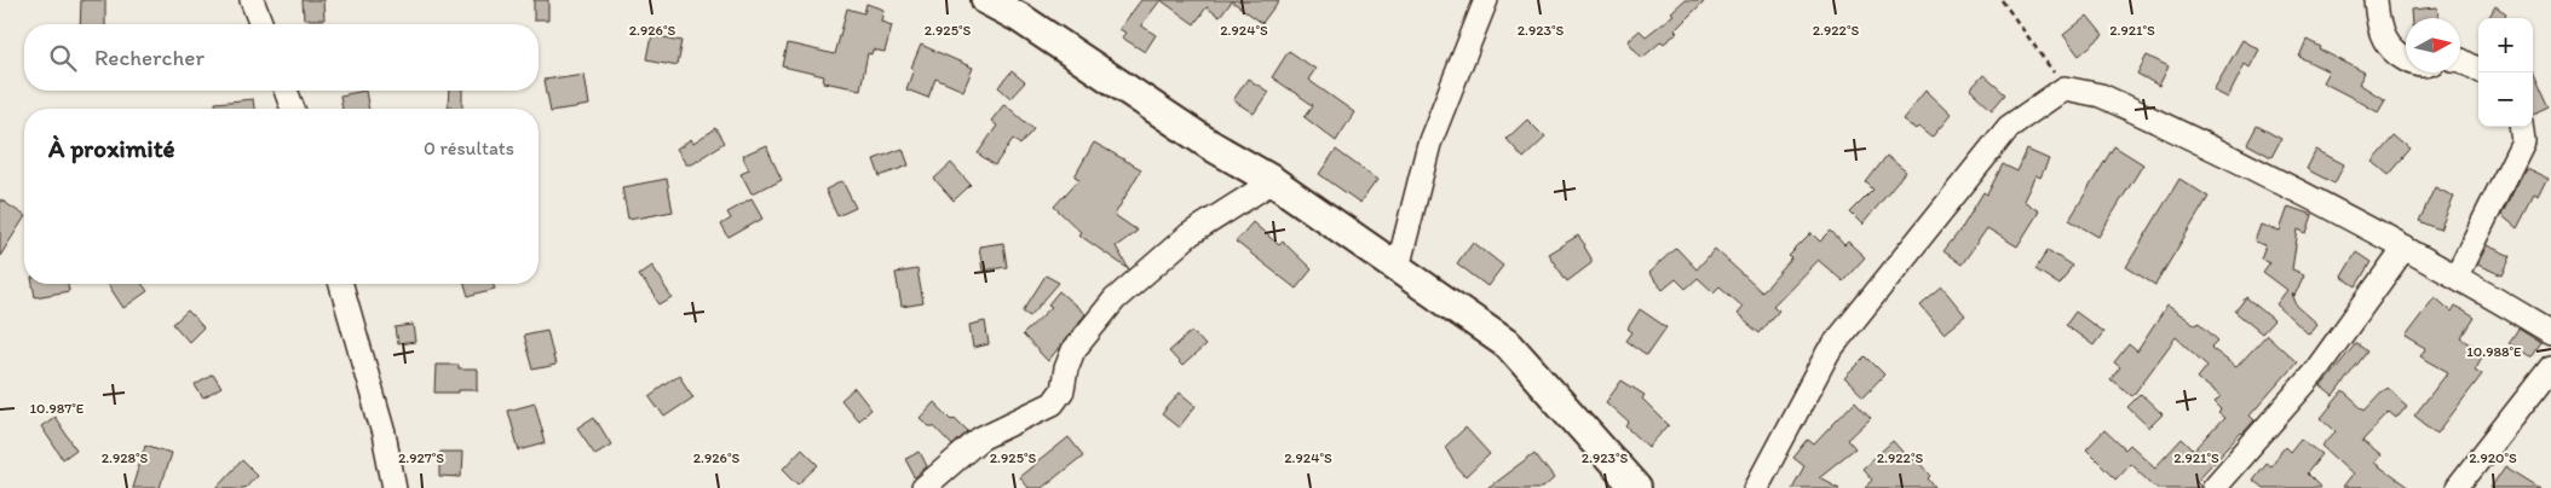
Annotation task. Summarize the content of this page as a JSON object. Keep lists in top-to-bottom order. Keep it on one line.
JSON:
{"north":"right","page":{"map_buttons":["+","−"],"search":"Rechercher","heading":["À proximité","0 résultats"]},"coordinates":["2.926°S","2.925°S","2.924°S","2.923°S","2.922°S","2.921°S","10.988°E","10.987°E","2.928°S","2.927°S","2.920°S"]}
